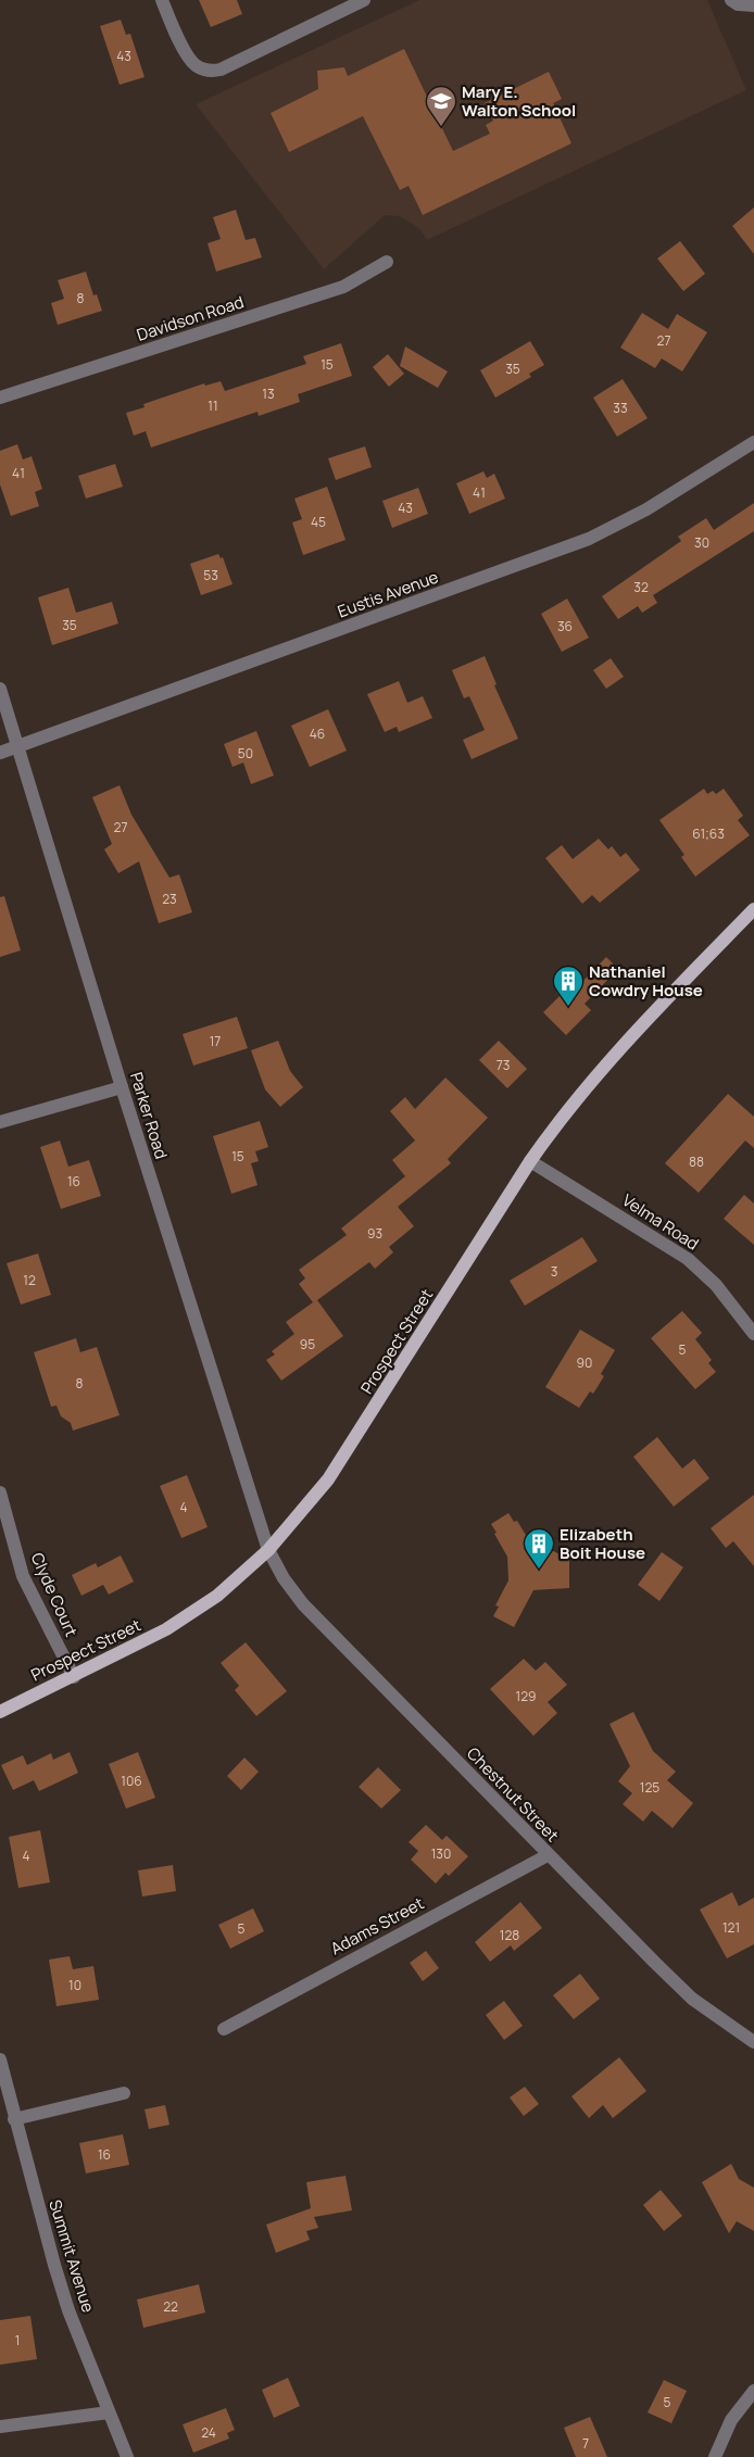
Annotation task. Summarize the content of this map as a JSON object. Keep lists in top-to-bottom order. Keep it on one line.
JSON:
{"streets":{"main road":["Prospect Street"],"street":["Davidson Road","Eustis Avenue","Parker Road","Velma Road","Clyde Court","Chestnut Street","Adams Street","Summit Avenue"]},"crossings":[["Eustis Avenue","Parker Road"],["Parker Road","Prospect Street"],["Parker Road","Chestnut Street"],["Velma Road","Prospect Street"],["Prospect Street","Clyde Court"],["Prospect Street","Chestnut Street"],["Chestnut Street","Adams Street"]],"places":{"school or university":["Mary E. Walton School"],"building":["Nathaniel Cowdry House","Elizabeth Boit House"]},"house_numbers":["43","8","27","15","35","13","11","33","41","41","43","45","30","53","32","35","36","46","50","27","61;63","23","17","73","15","88","16","93","3","12","95","5","90","8","4","129","106","125","130","4","121","5","128","10","16","22","1","5","24","7"]}
